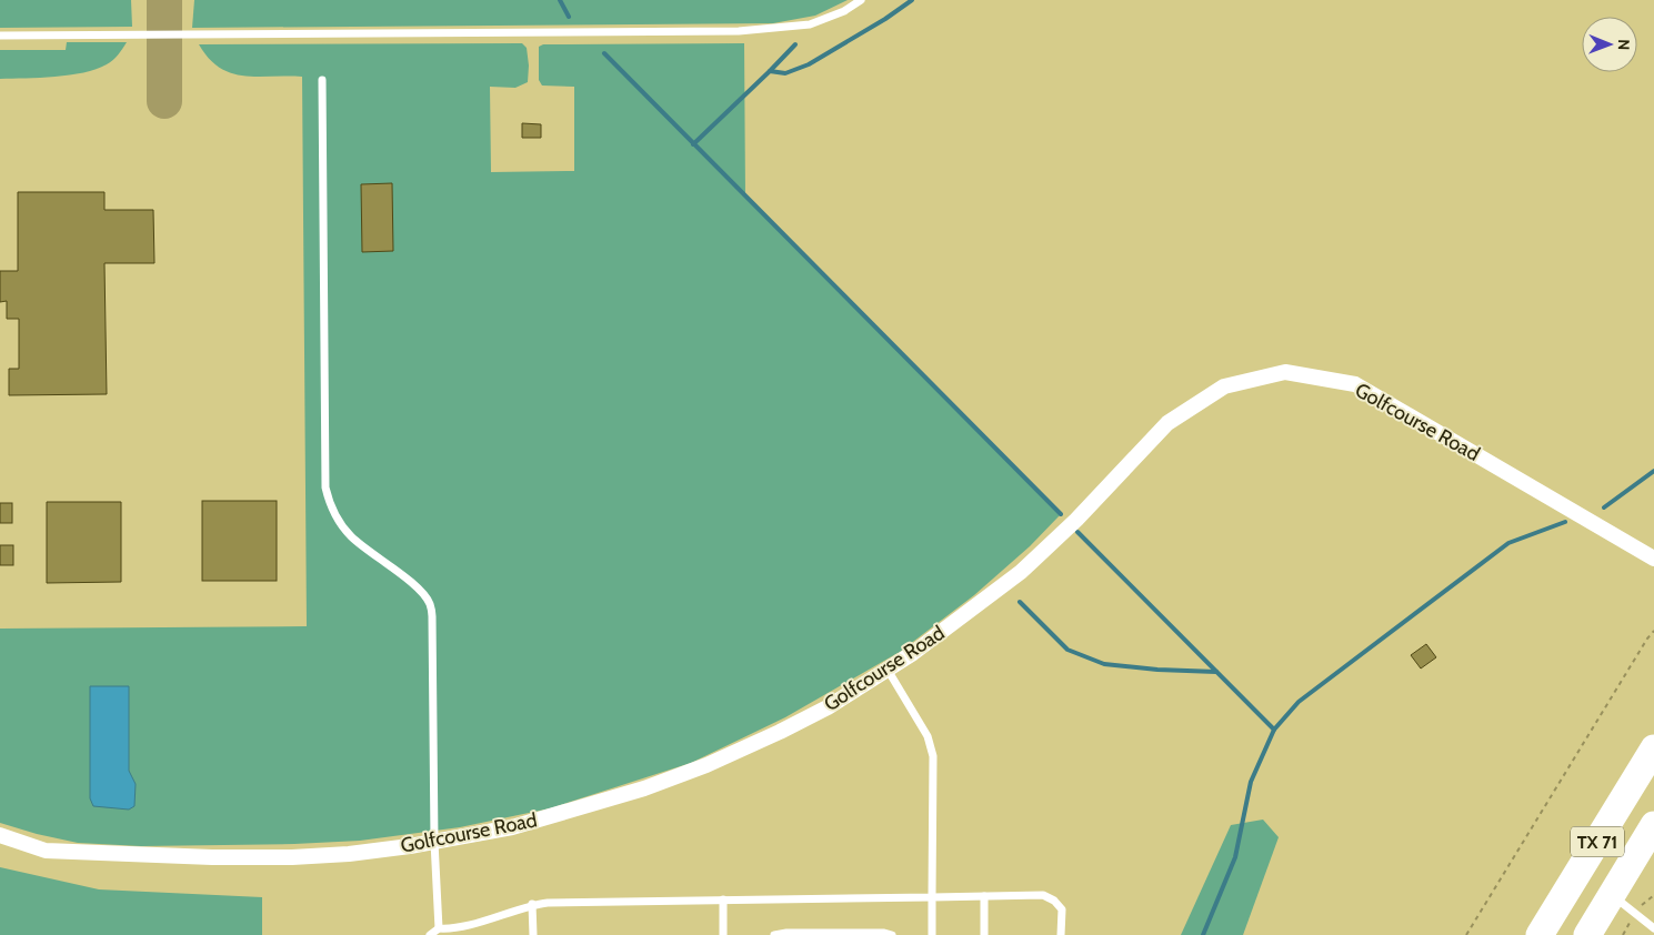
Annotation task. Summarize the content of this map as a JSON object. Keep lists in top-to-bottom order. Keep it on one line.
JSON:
{"streets":{"highway":["TX 71"],"street":["Golfcourse Road"]},"north":"right"}
